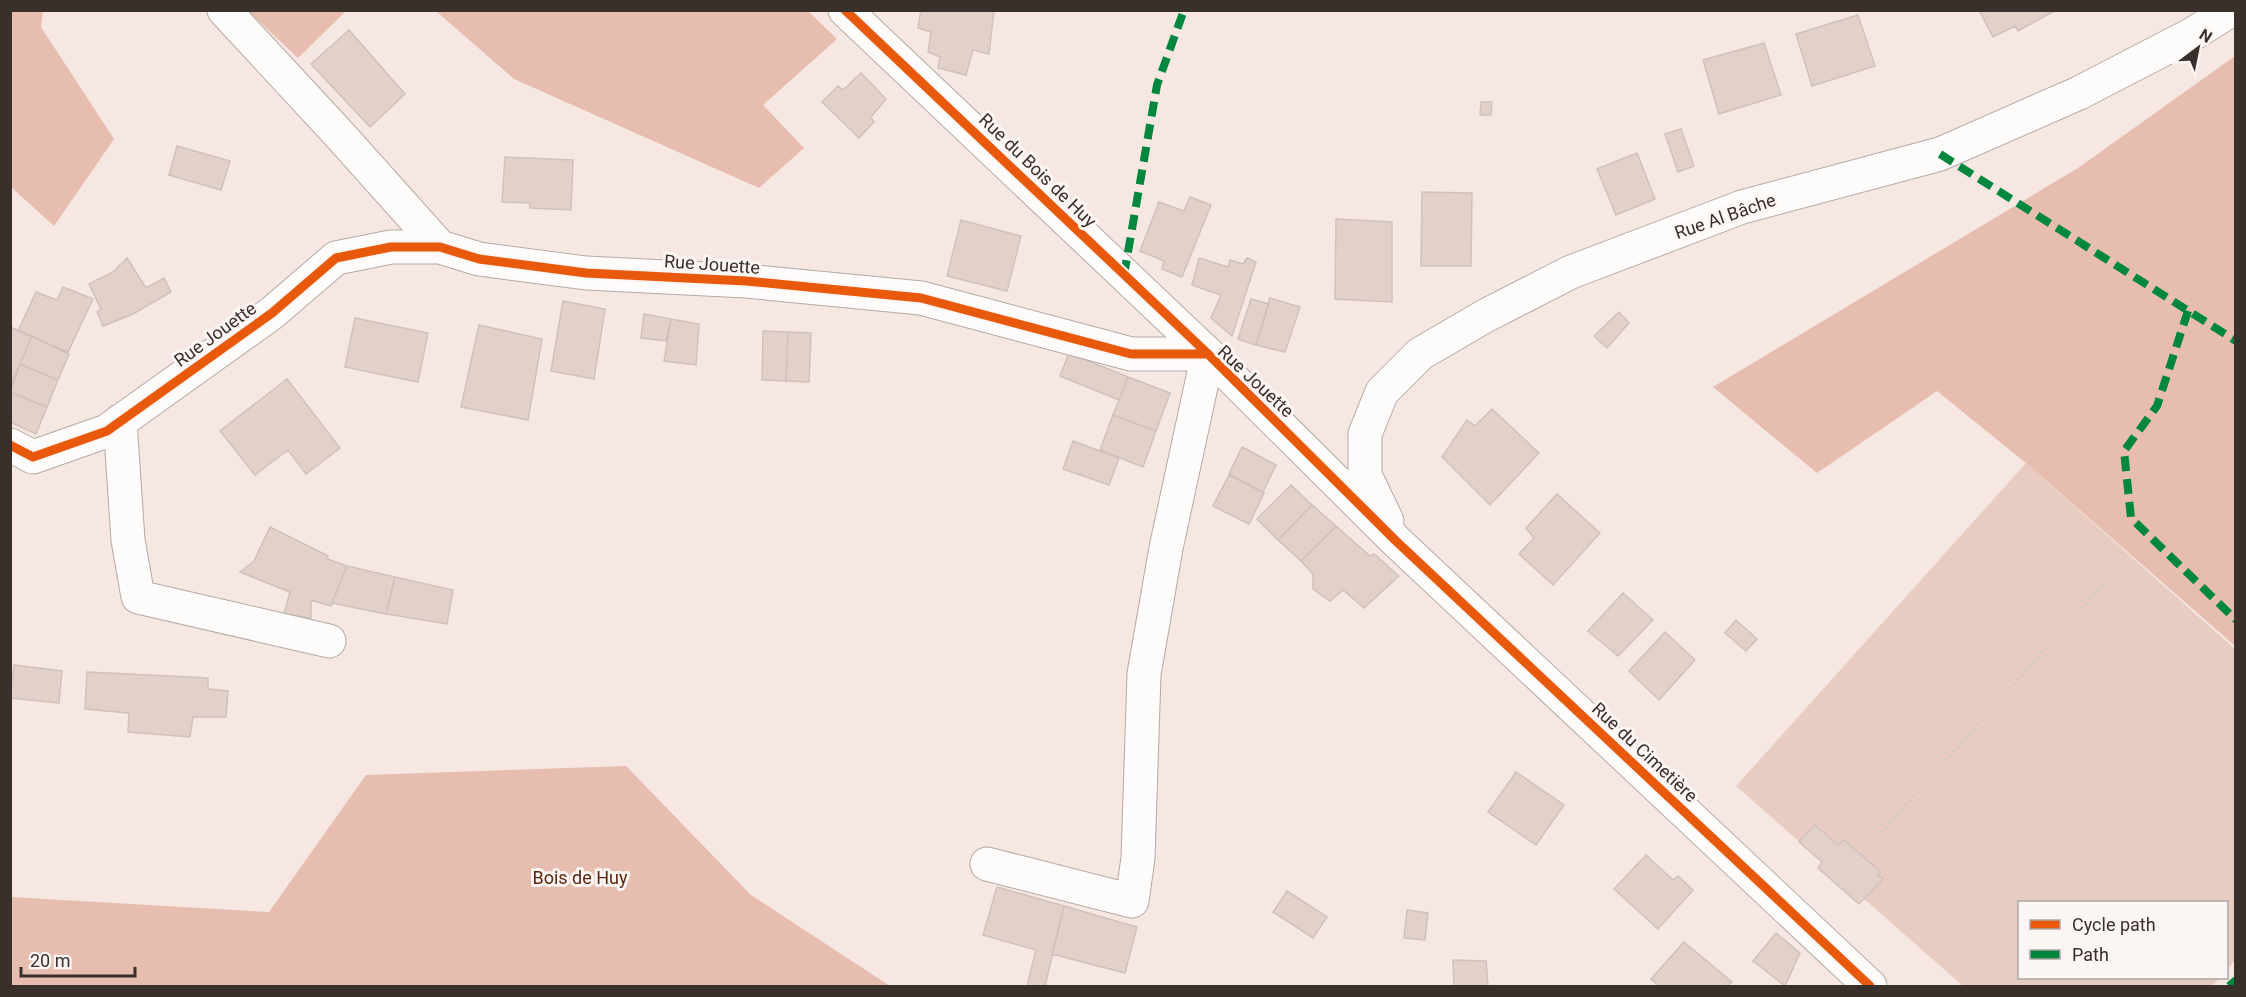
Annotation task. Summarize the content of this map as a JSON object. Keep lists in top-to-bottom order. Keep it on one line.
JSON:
{"streets":{"street":["Rue du Bois de Huy","Rue Al Bâche","Rue Jouette","Rue du Cimetière"]},"crossings":[["Rue du Bois de Huy","Rue Jouette"],["Rue Al Bâche","Rue Jouette"],["Rue Al Bâche","Rue du Cimetière"],["Rue Jouette","Rue du Cimetière"]],"parks":["Bois de Huy"],"legend":["Cycle path","Path"],"scale_bar":"20 m","north":"top right"}
